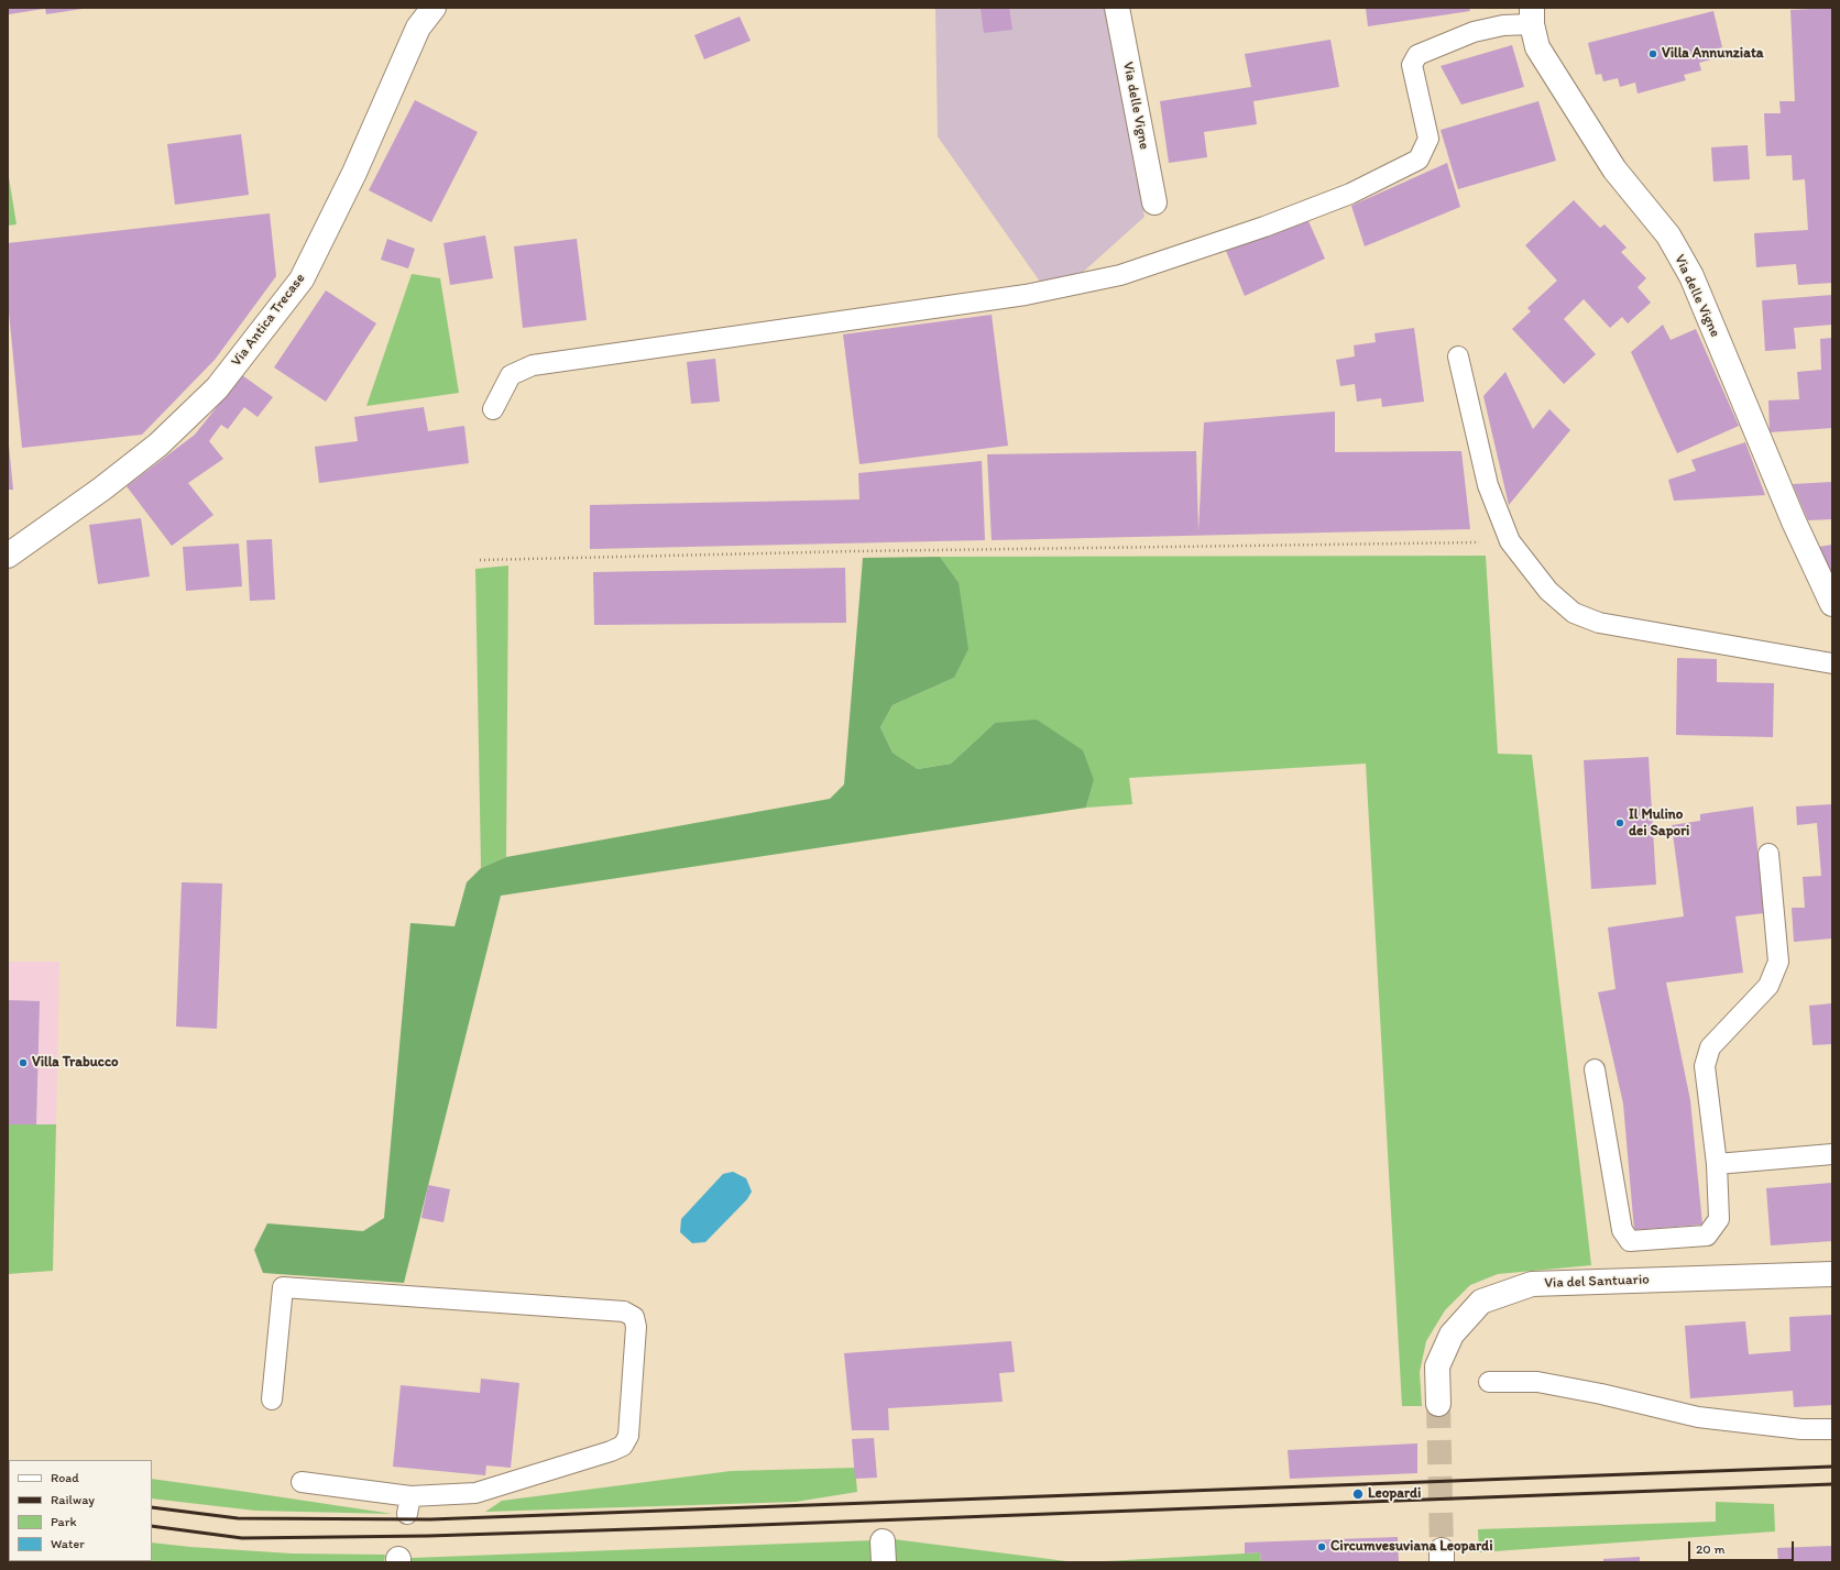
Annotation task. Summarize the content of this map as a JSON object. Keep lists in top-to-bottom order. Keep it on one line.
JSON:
{"streets":{"street":["Via delle Vigne","Via Antica Trecase","Via del Santuario"]},"places":["Villa Annunziata","Il Mulino dei Sapori","Villa Trabucco","Leopardi","Circumvesuviana Leopardi"],"legend":["Road","Railway","Park","Water"],"scale_bar":"20 m"}
